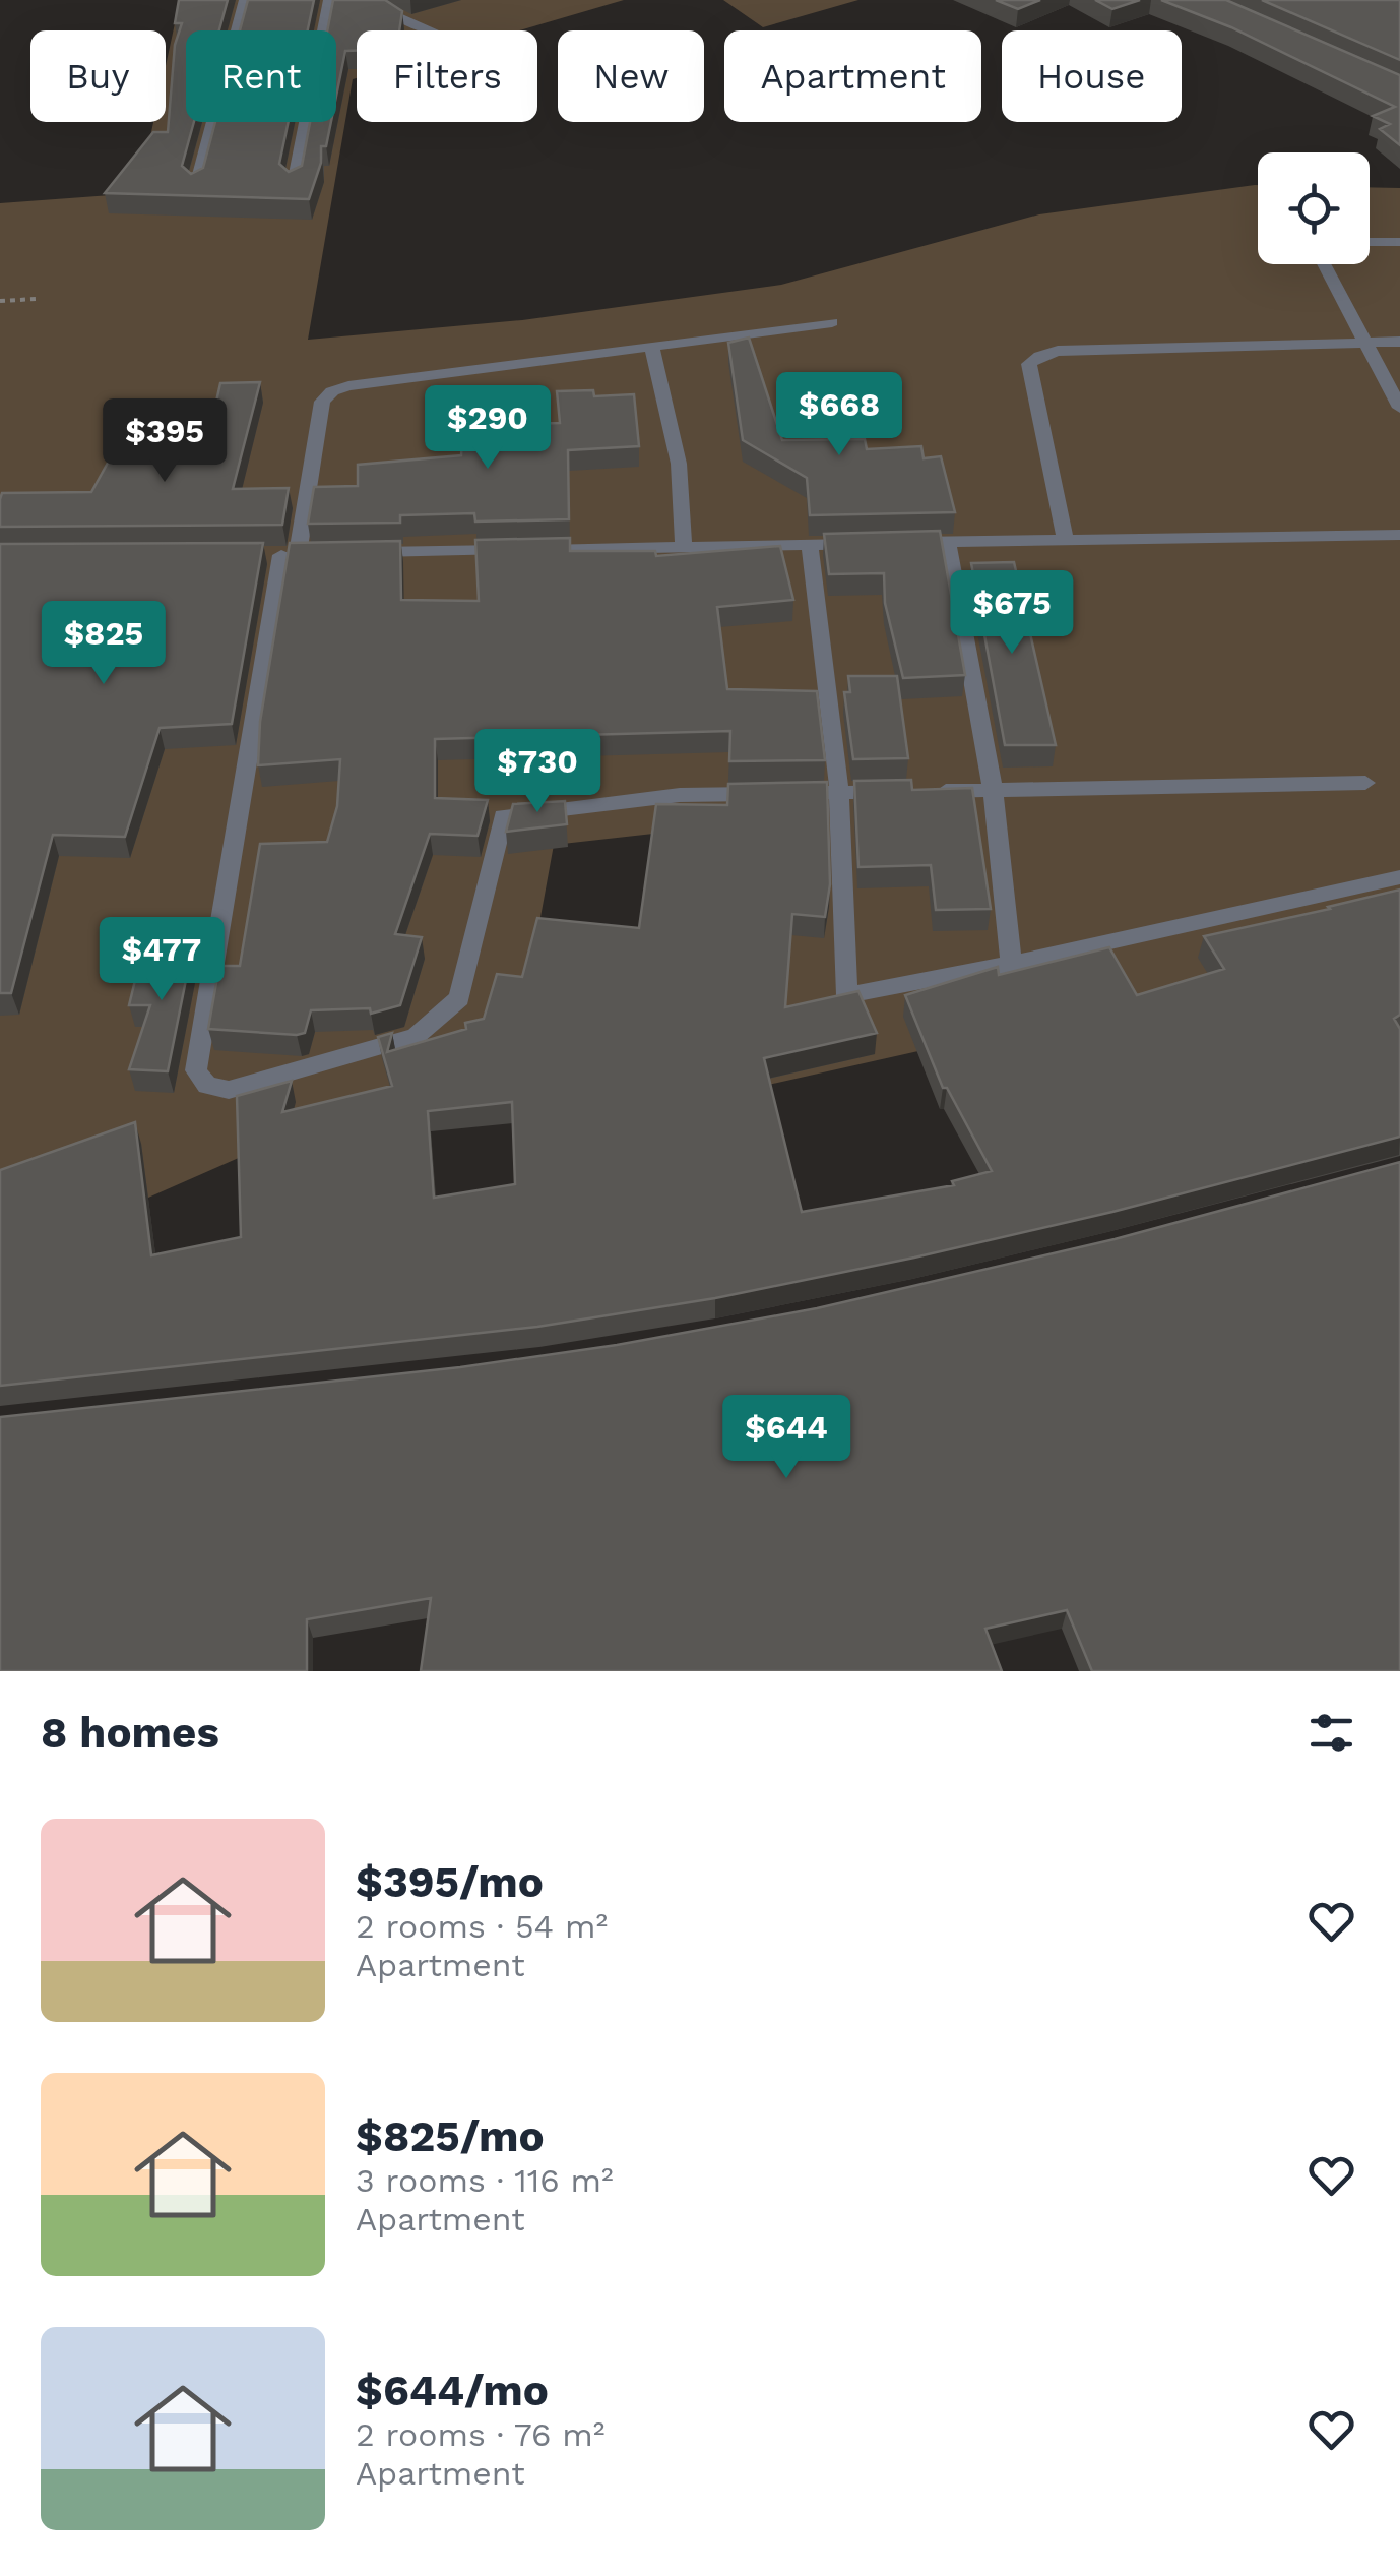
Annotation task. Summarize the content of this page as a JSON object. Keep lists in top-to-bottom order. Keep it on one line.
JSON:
{"page":{"chip":["Buy","Rent","Filters","New","Apartment","House"],"price":["$668","$290","$395","$675","$825","$730","$477","$644"],"heading":"8 homes","list":[{"name":"$395/mo","note":"2 rooms · 54 m² · Apartment"},{"name":"$825/mo","note":"3 rooms · 116 m² · Apartment"},{"name":"$644/mo","note":"2 rooms · 76 m² · Apartment"}]}}
